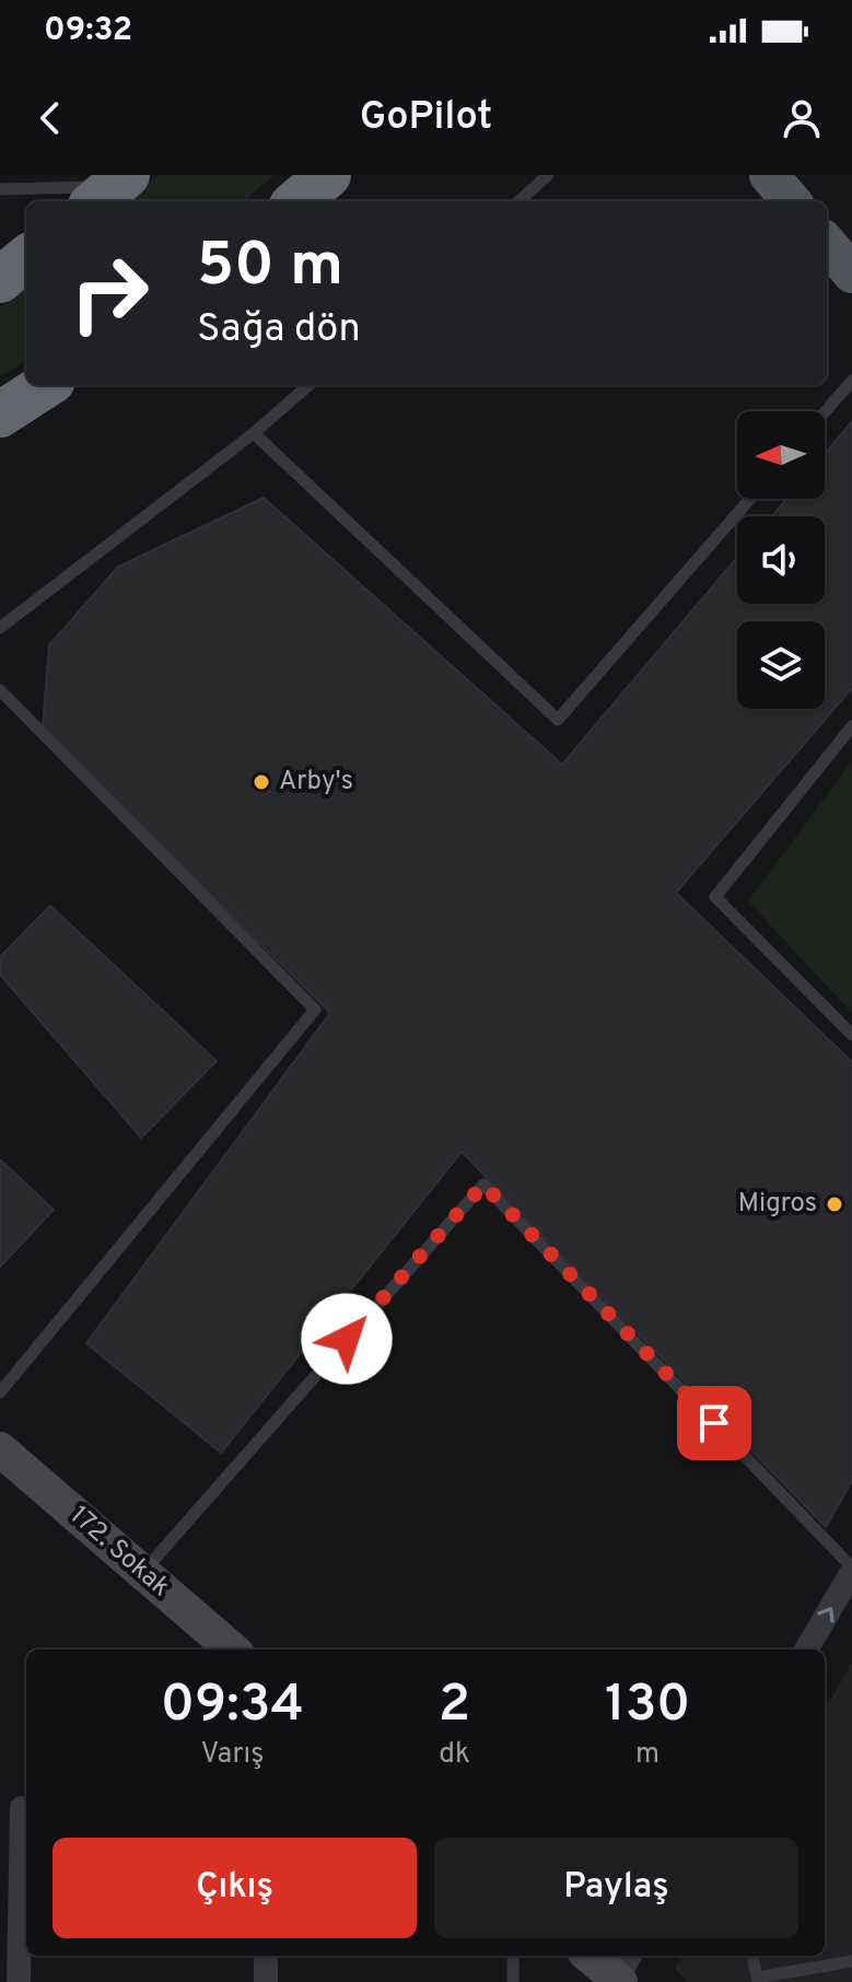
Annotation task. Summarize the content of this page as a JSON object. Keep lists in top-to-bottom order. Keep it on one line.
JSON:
{"streets":{"street":["172. Sokak"]},"places":["Arby's","Migros"],"north":"left","page":{"status":"09:32","header":"GoPilot","turn":["50 m","Sağa dön"],"eta":["09:34","Varış","2","dk","130","m"],"buttons":["Çıkış","Paylaş"]}}
